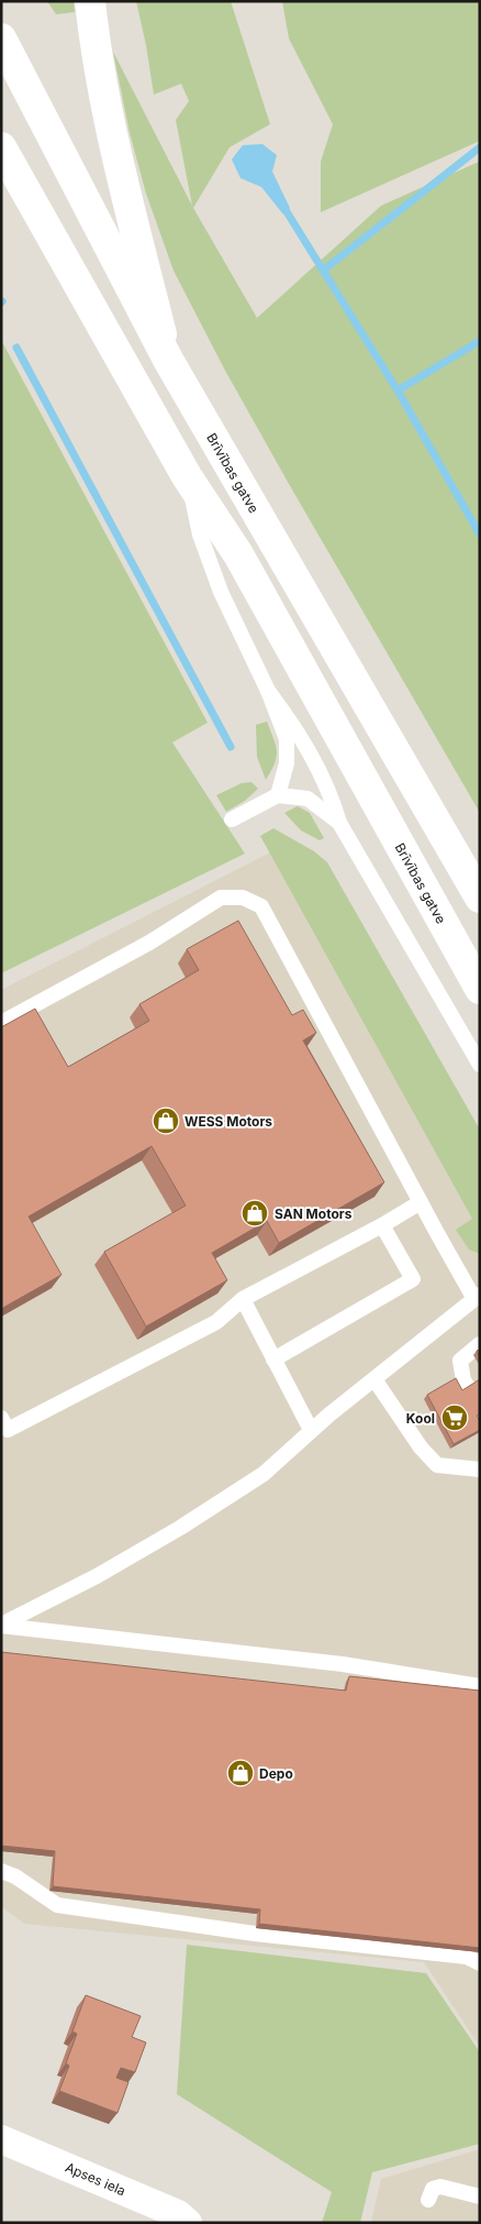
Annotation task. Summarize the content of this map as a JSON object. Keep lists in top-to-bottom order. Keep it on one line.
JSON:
{"streets":{"main road":["Brīvības gatve"],"street":["Apses iela"]},"places":{"shop":["WESS Motors","SAN Motors","Depo"],"supermarket":["Kool"]}}
